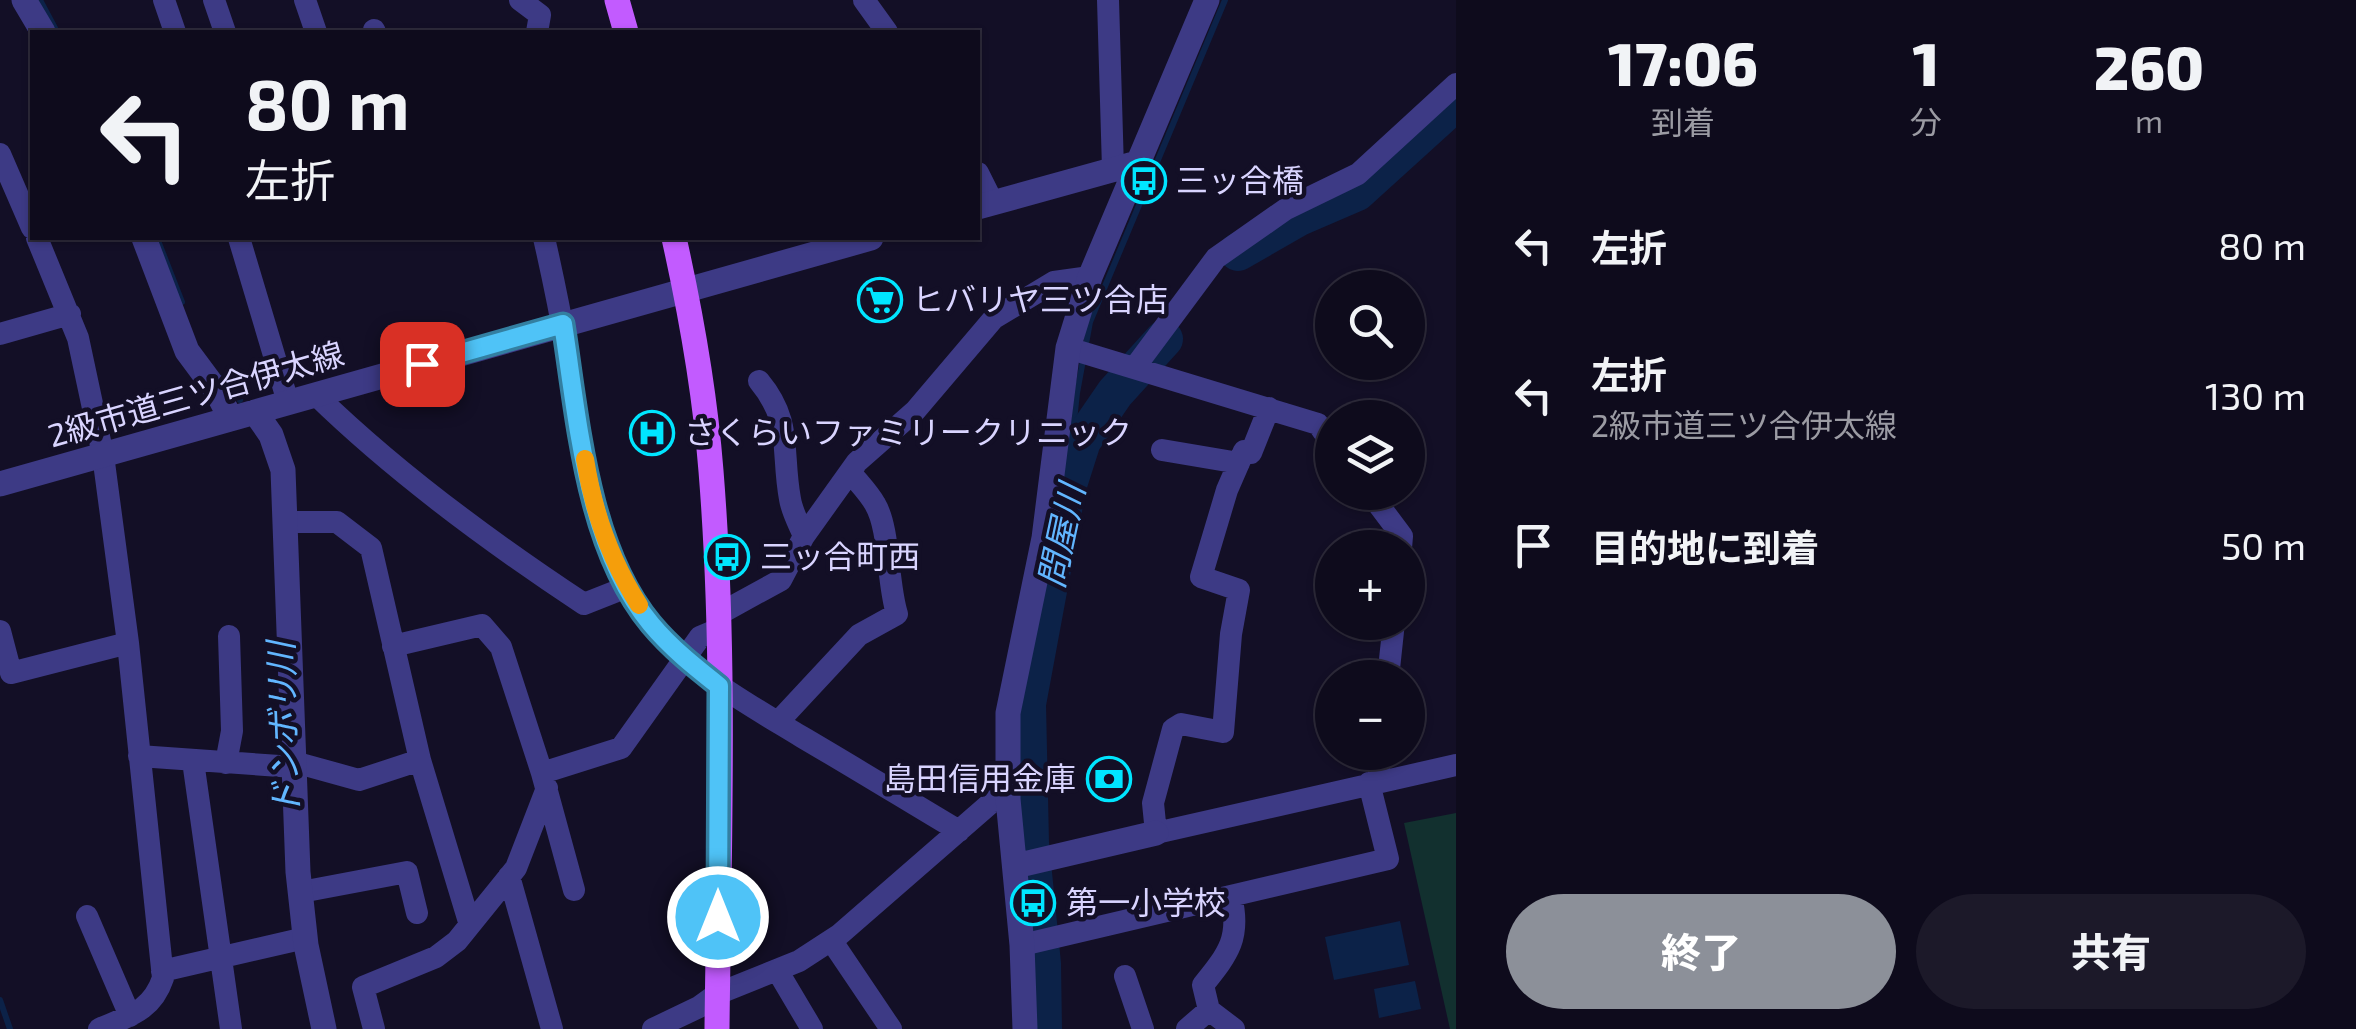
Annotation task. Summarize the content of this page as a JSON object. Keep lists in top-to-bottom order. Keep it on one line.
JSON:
{"streets":{"street":["2級市道三ツ合伊太線"]},"water":["問屋川","ドンボリ川"],"places":{"bus stop":["三ッ合橋","三ッ合町西","第一小学校"],"supermarket":["ヒバリヤ三ツ合店"],"hospital":["さくらいファミリークリニック"],"bank":["島田信用金庫"]},"page":{"eta":["17:06","到着","1","分","260","m"],"turn":["80 m","左折"],"list":[{"name":"左折","value":"80 m"},{"name":"左折","note":"2級市道三ツ合伊太線","value":"130 m"},{"name":"目的地に到着","value":"50 m"}],"map_buttons":["+","−"],"buttons":["終了","共有"]}}
